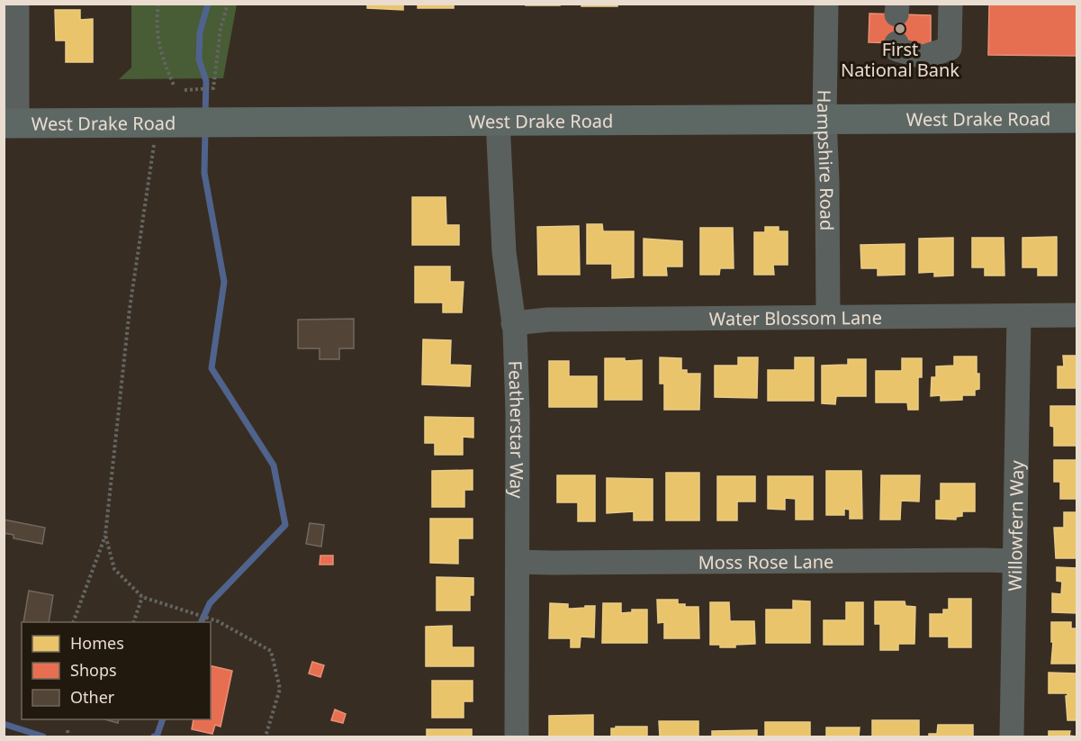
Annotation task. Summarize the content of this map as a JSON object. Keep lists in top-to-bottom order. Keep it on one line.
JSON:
{"streets":{"main road":["West Drake Road"],"street":["Hampshire Road","Water Blossom Lane","Featherstar Way","Willowfern Way","Moss Rose Lane"]},"crossings":[["West Drake Road","Hampshire Road"],["West Drake Road","Featherstar Way"],["Hampshire Road","Water Blossom Lane"],["Water Blossom Lane","Featherstar Way"],["Water Blossom Lane","Willowfern Way"],["Featherstar Way","Moss Rose Lane"],["Willowfern Way","Moss Rose Lane"]],"places":["First National Bank"],"legend":["Homes","Shops","Other"]}
